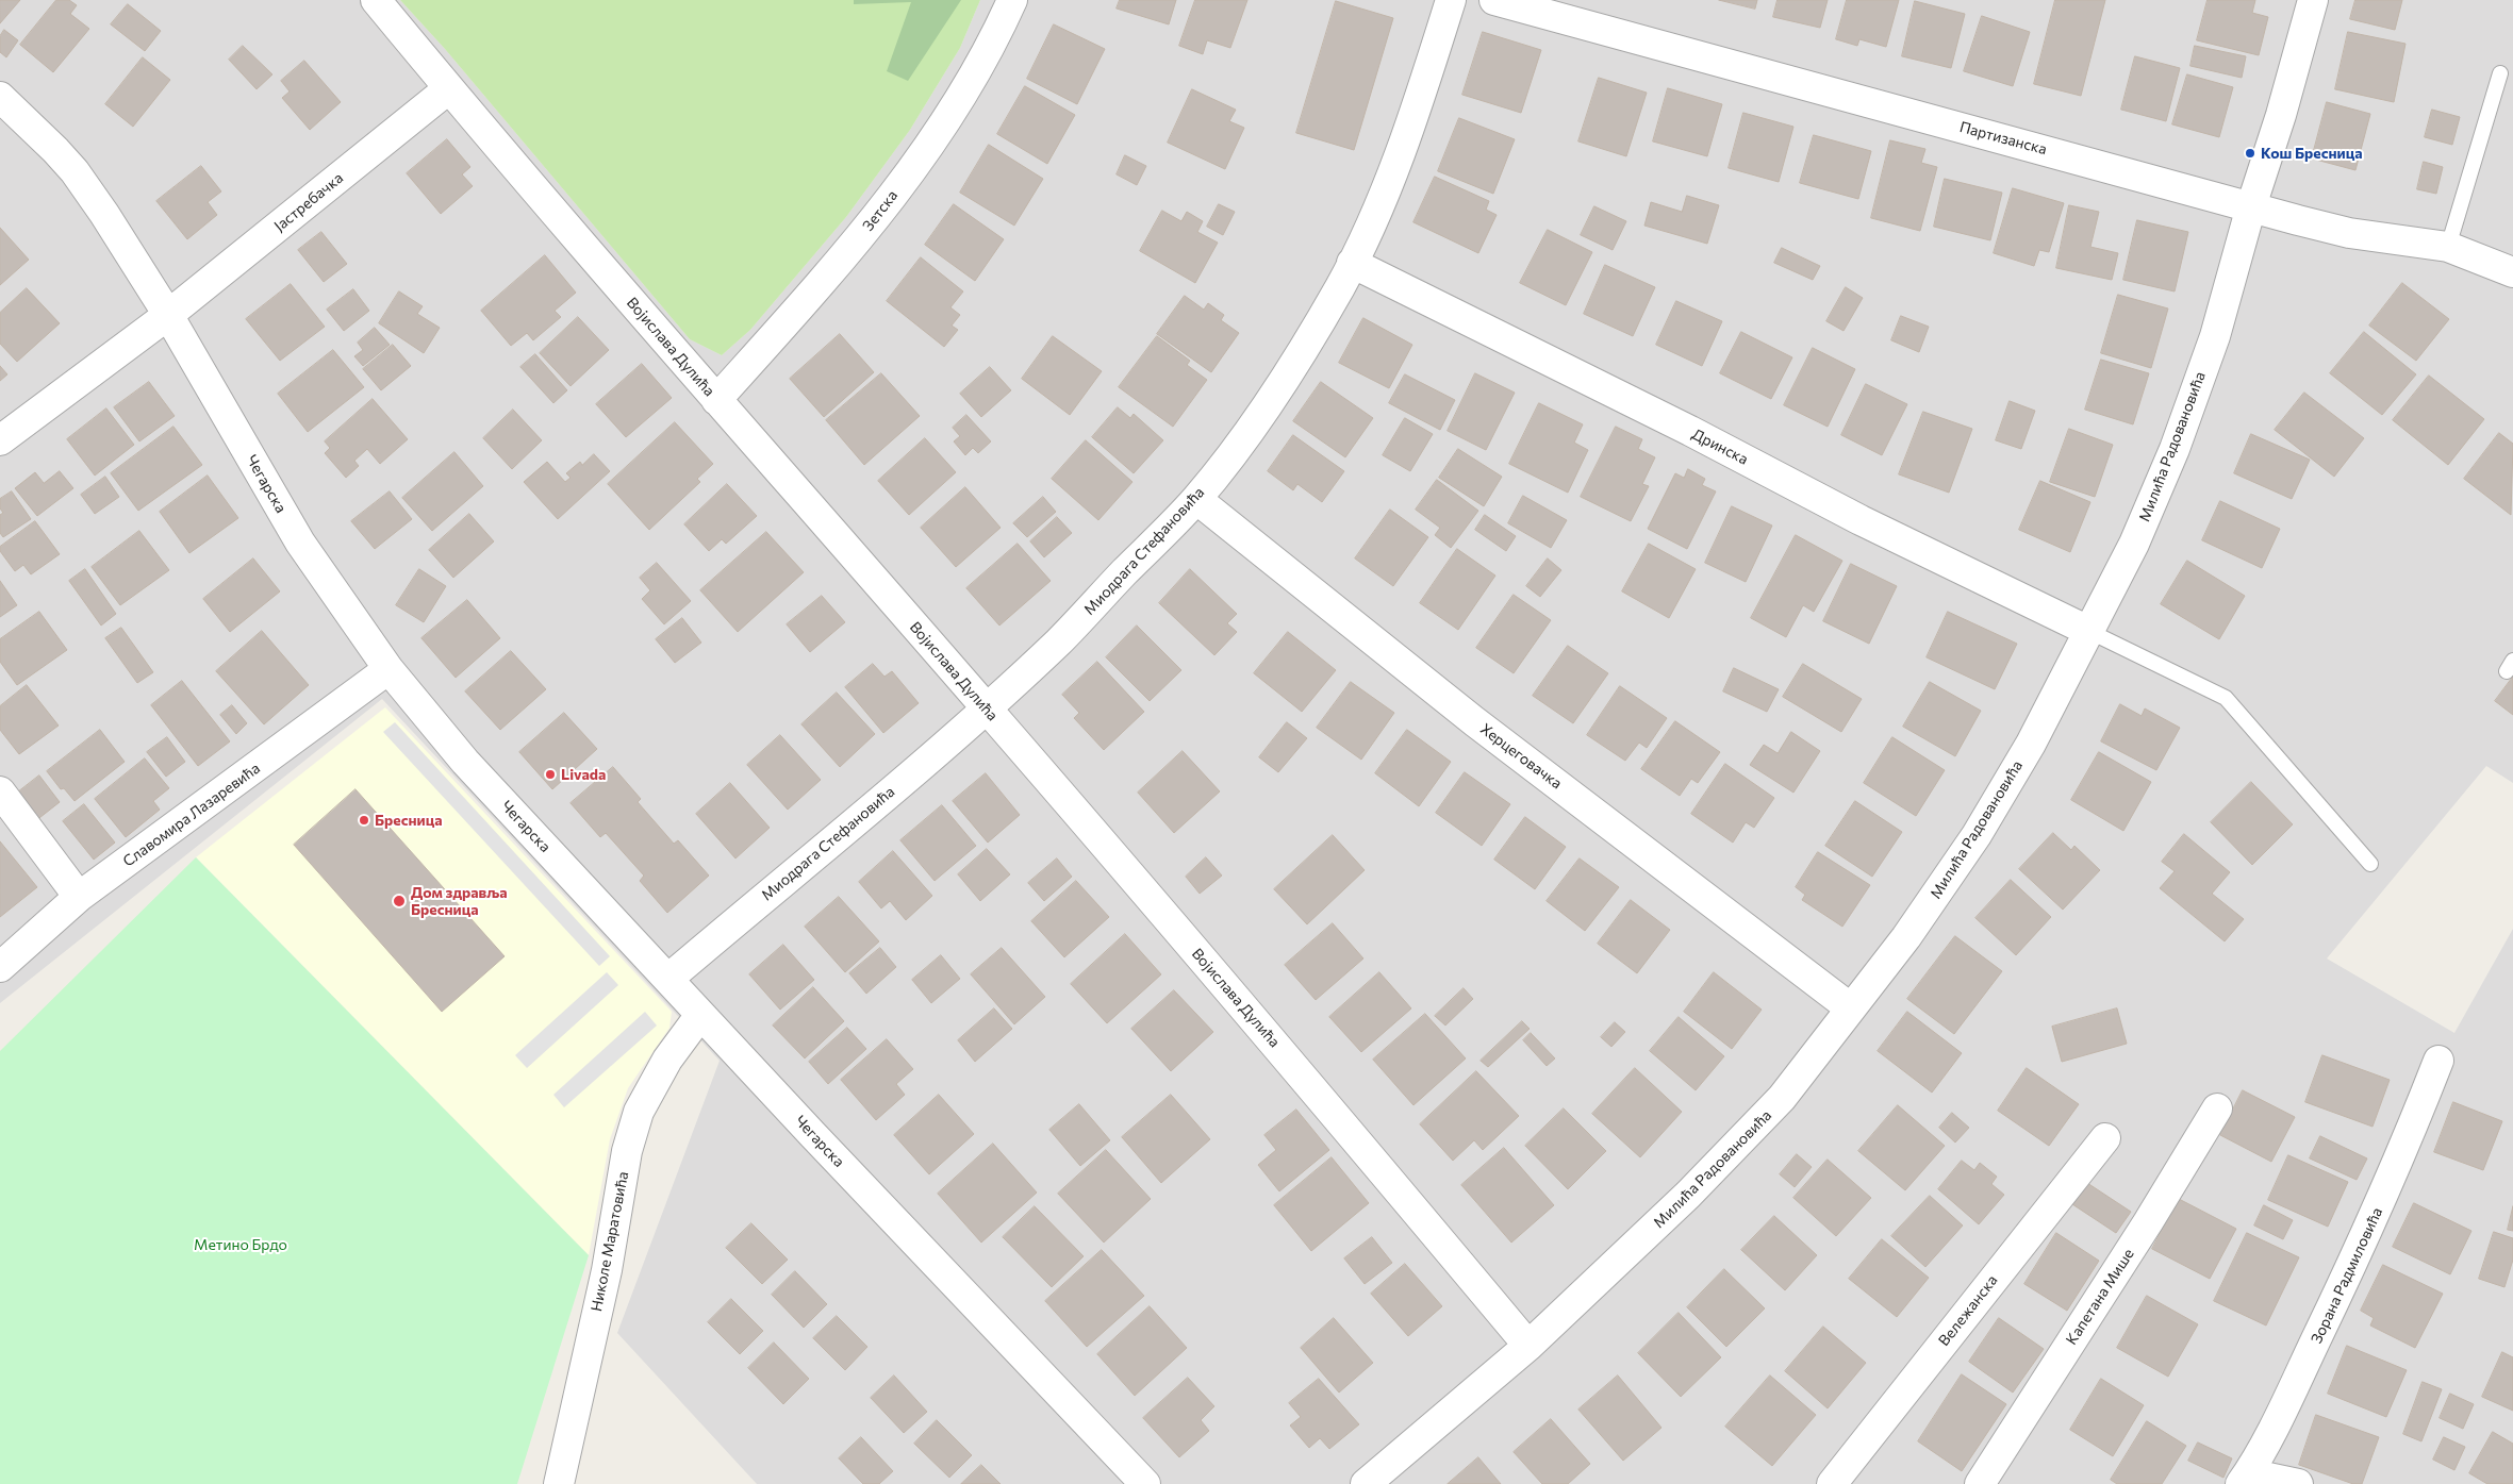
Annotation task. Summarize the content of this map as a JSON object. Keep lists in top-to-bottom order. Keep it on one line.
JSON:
{"streets":{"street":["Партизанска","Јастребачка","Зетска","Војислава Дулића","Дринска","Милића Радовановића","Чегарска","Миодрага Стефановића","Херцеговачка","Славомира Лазаревића","Николе Маратовића","Зорана Радмиловића","Капетана Мише","Вележанска"]},"crossings":[["Партизанска","Милића Радовановића"],["Јастребачка","Војислава Дулића"],["Јастребачка","Чегарска"],["Зетска","Војислава Дулића"],["Војислава Дулића","Милића Радовановића"],["Војислава Дулића","Миодрага Стефановића"],["Дринска","Милића Радовановића"],["Дринска","Миодрага Стефановића"],["Милића Радовановића","Херцеговачка"],["Чегарска","Миодрага Стефановића"],["Чегарска","Славомира Лазаревића"],["Чегарска","Николе Маратовића"],["Миодрага Стефановића","Херцеговачка"]],"parks":["Метино Брдо"],"places":["Кош Бресница","Livada","Бресница","Дом здравља Бресница"]}
